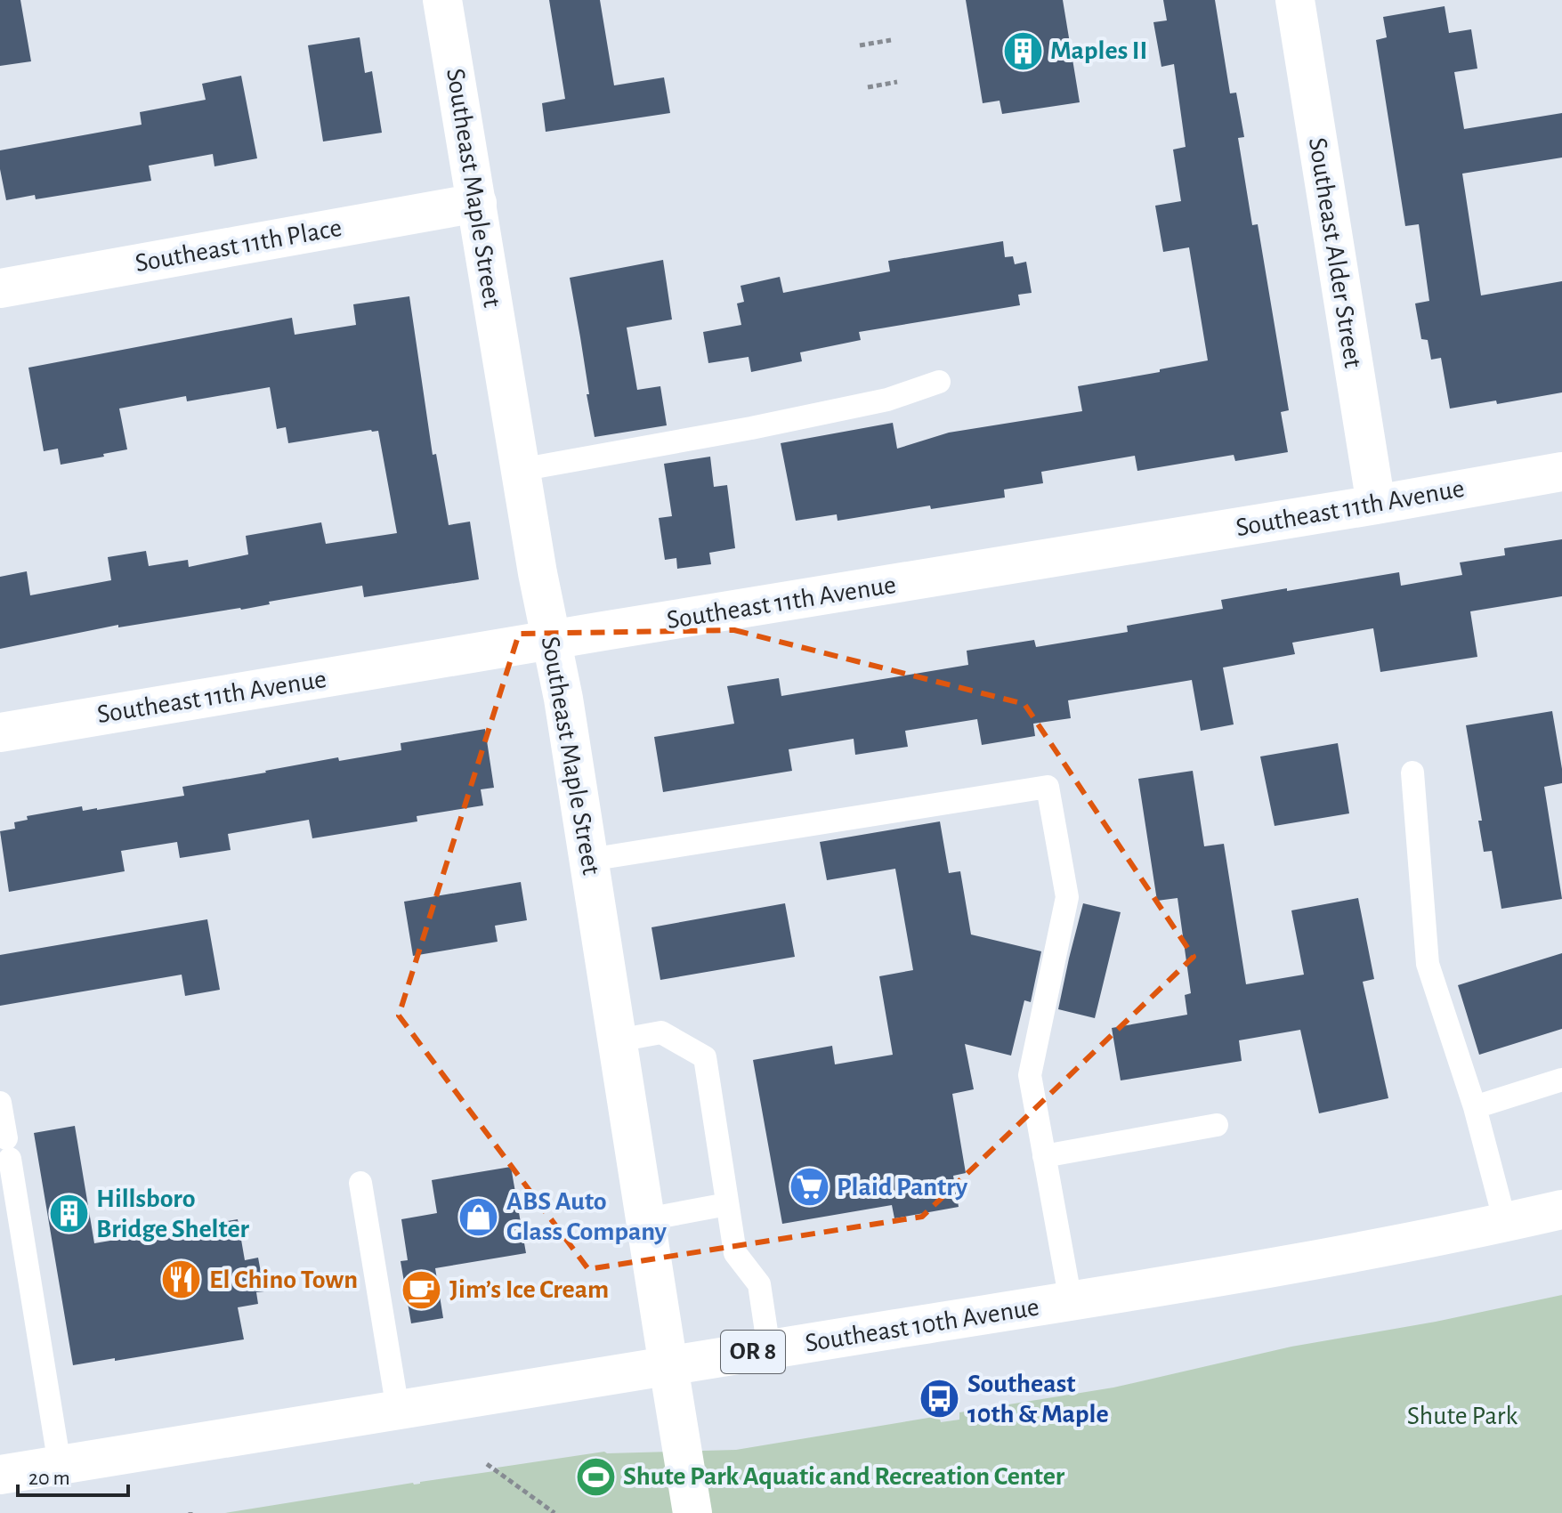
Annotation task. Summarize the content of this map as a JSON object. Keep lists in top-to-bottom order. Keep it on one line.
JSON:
{"streets":{"street":["Southeast Maple Street","Southeast 11th Place","Southeast Alder Street","Southeast 11th Avenue","Southeast 10th Avenue","OR 8"]},"crossings":[["Southeast Maple Street","Southeast 11th Place"],["Southeast Maple Street","Southeast 11th Avenue"],["Southeast Maple Street","Southeast 10th Avenue"],["Southeast Alder Street","Southeast 11th Avenue"],["Southeast 10th Avenue","OR 8"]],"parks":["Shute Park"],"places":{"building":["Maples II","Hillsboro Bridge Shelter"],"supermarket":["Plaid Pantry"],"shop":["ABS Auto Glass Company"],"restaurant":["El Chino Town"],"cafe":["Jim’s Ice Cream"],"bus stop":["Southeast 10th & Maple"],"sports":["Shute Park Aquatic and Recreation Center"]},"scale_bar":"20 m"}
